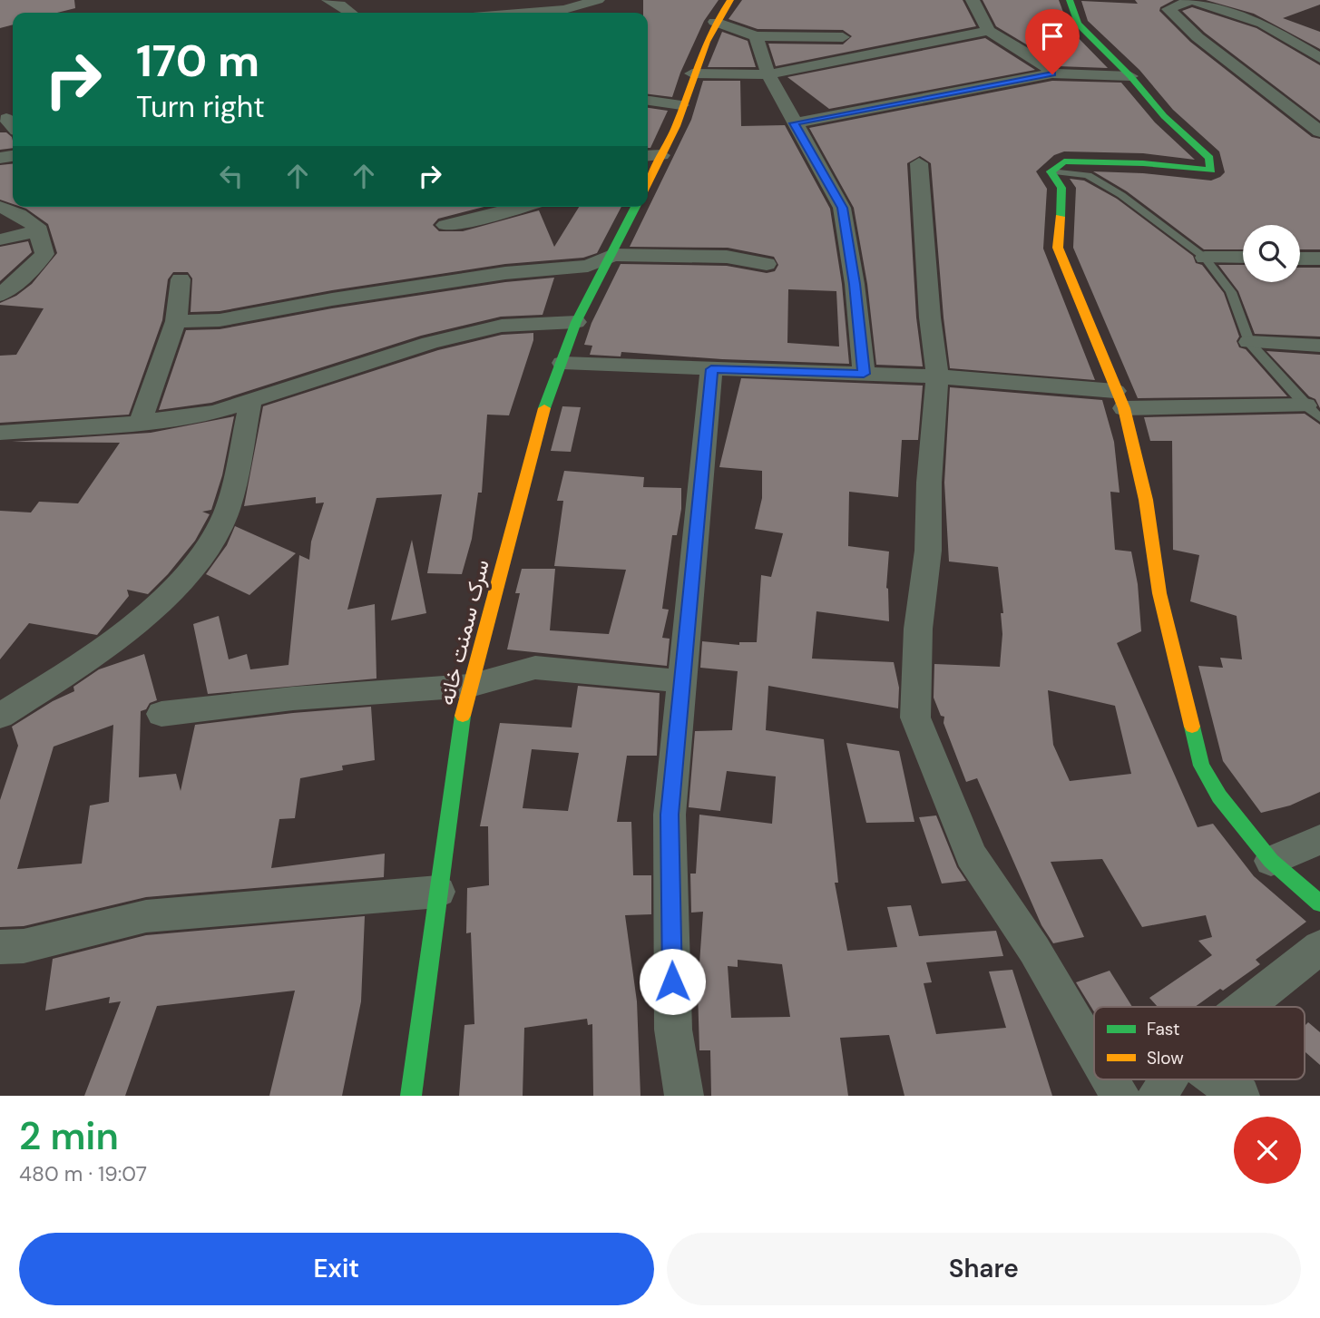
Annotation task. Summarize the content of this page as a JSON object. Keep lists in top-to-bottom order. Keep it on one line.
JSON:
{"streets":{"street":["سرک سمنت خانه"]},"legend":["Fast","Slow"],"page":{"turn":["170 m","Turn right"],"heading":["2 min","480 m · 19:07"],"buttons":["Exit","Share"]}}
